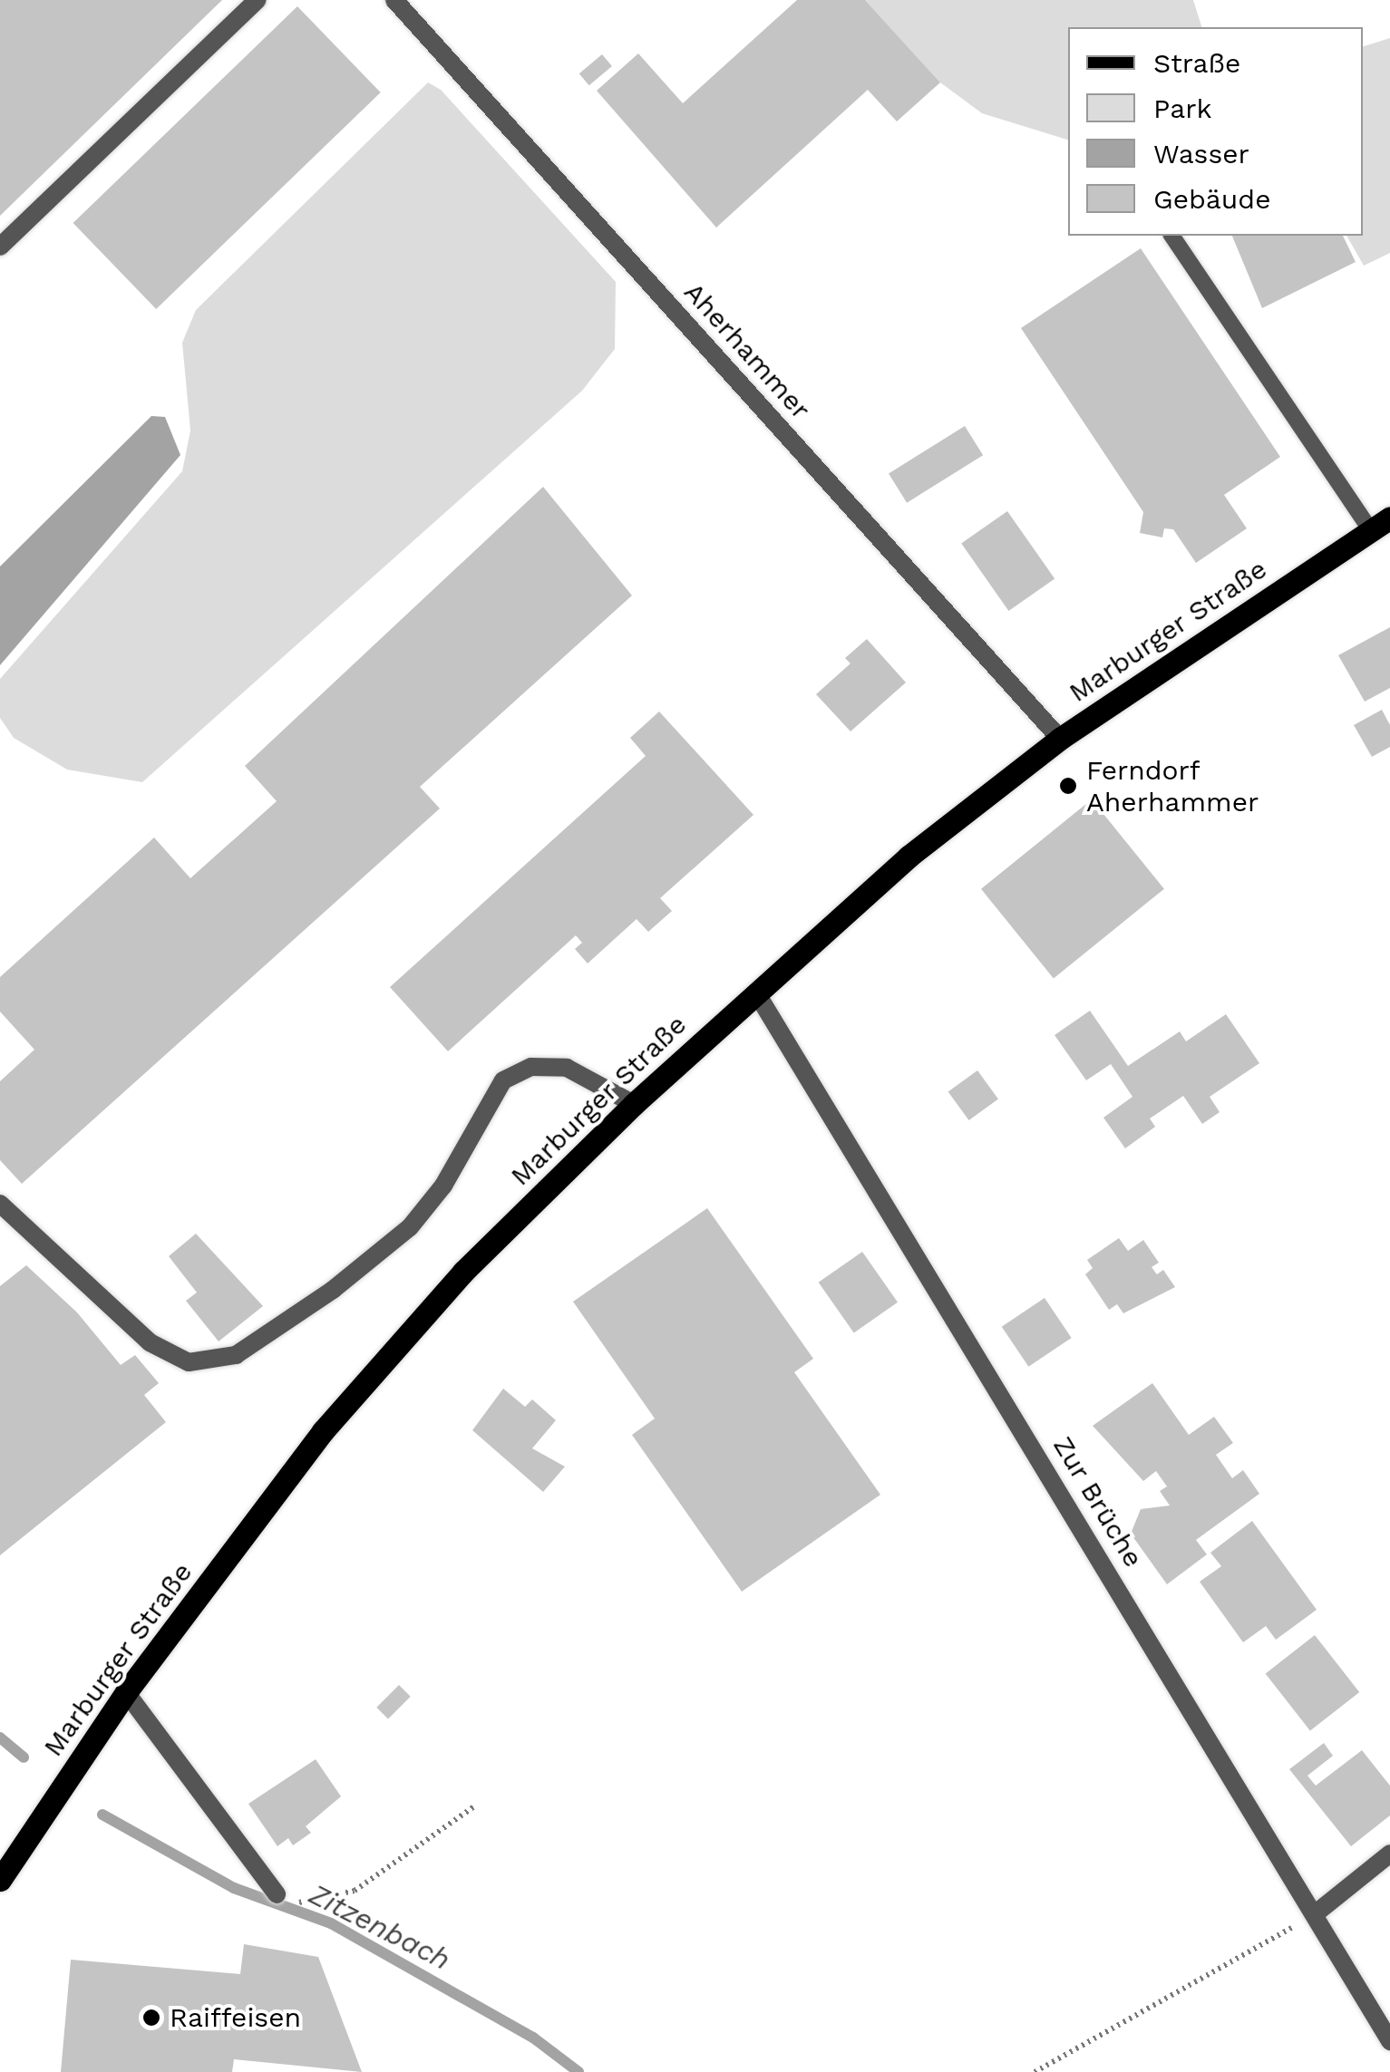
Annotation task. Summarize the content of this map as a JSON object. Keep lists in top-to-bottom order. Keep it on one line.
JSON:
{"streets":{"main road":["Marburger Straße"],"street":["Aherhammer","Zur Brüche"]},"crossings":[["Aherhammer","Marburger Straße"],["Marburger Straße","Zur Brüche"]],"water":["Zitzenbach"],"places":["Ferndorf Aherhammer","Raiffeisen"],"legend":["Straße","Park","Wasser","Gebäude"]}
